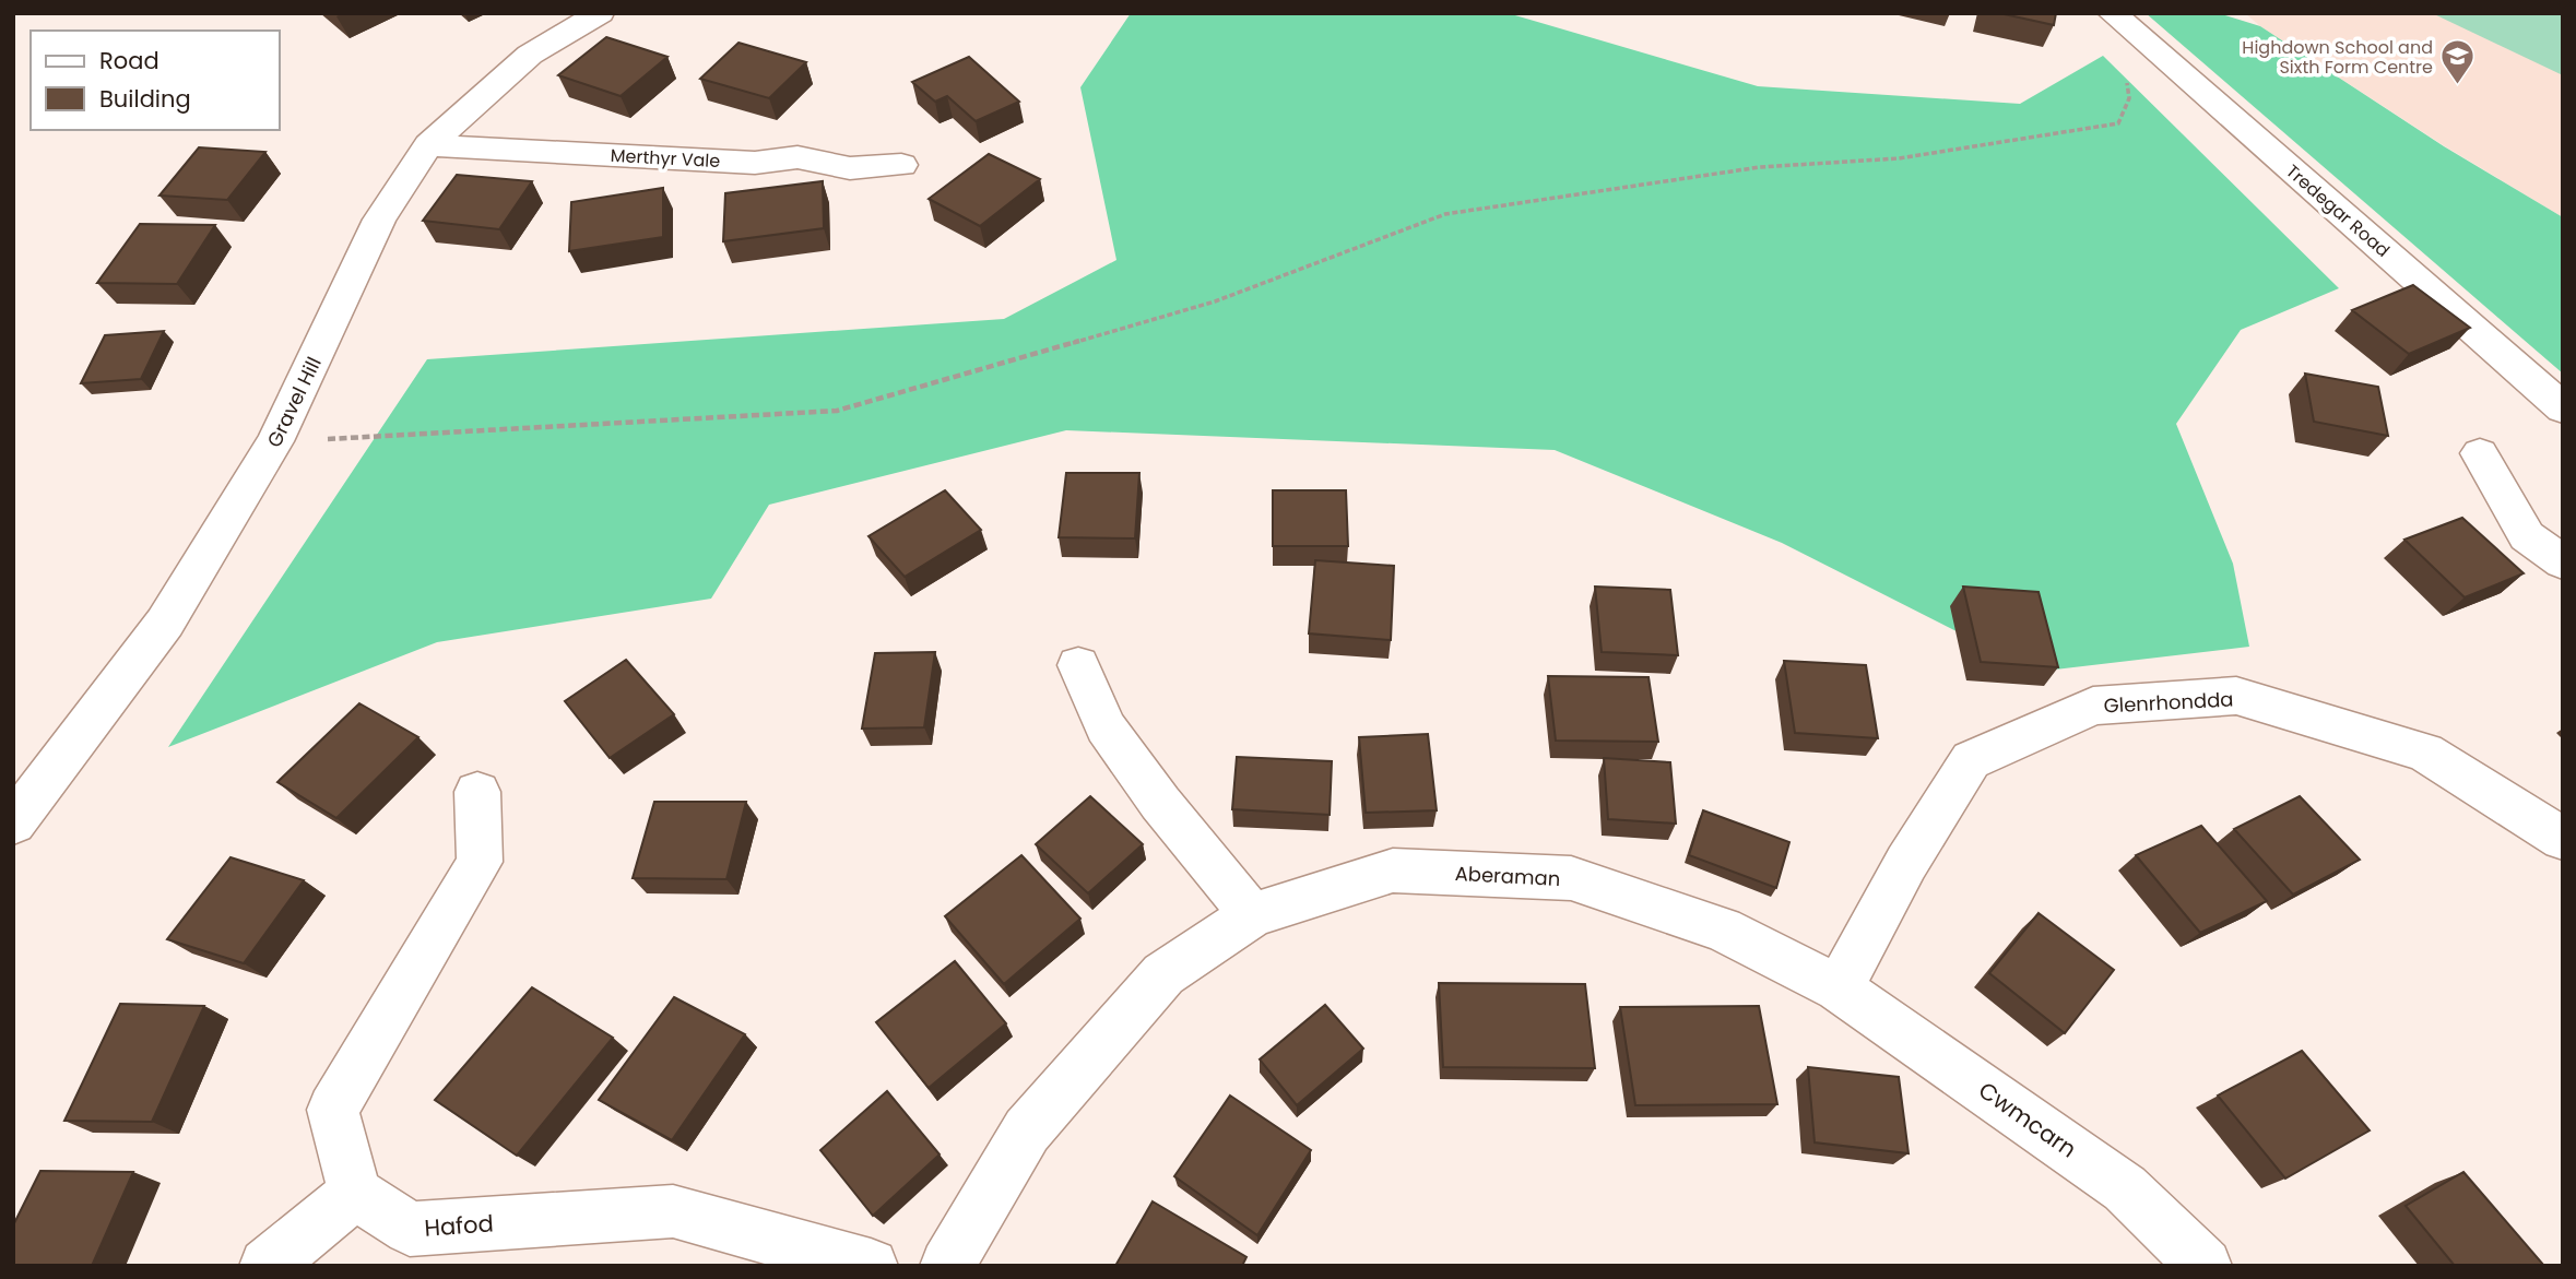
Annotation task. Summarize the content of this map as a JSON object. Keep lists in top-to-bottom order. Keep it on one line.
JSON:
{"streets":{"street":["Merthyr Vale","Tredegar Road","Gravel Hill","Glenrhondda","Aberaman","Cwmcarn","Hafod"]},"crossings":[["Merthyr Vale","Gravel Hill"],["Glenrhondda","Aberaman"],["Glenrhondda","Cwmcarn"],["Aberaman","Cwmcarn"]],"places":{"school or university":["Highdown School and Sixth Form Centre"]},"legend":["Road","Building"]}
